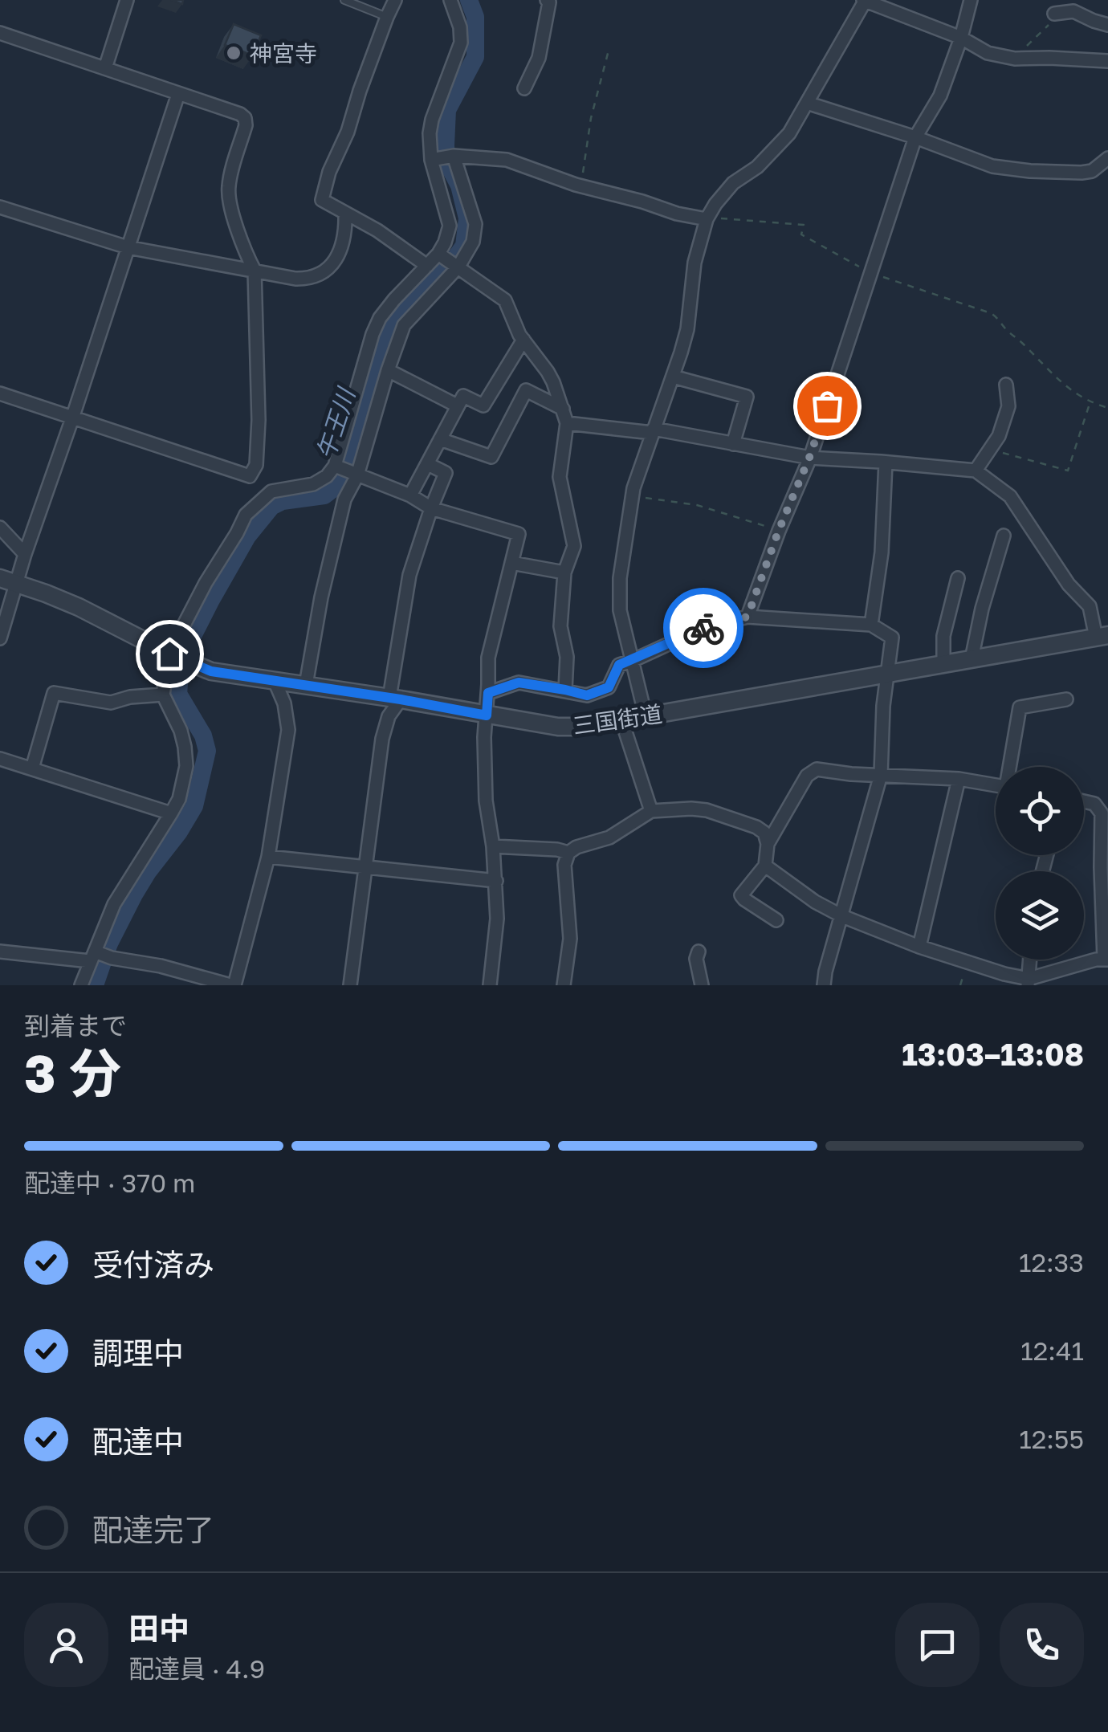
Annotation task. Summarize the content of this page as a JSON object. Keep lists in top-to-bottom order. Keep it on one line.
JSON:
{"streets":{"street":["三国街道"]},"water":["午王川"],"places":["神宮寺"],"page":{"heading":["3 分","到着まで","13:03–13:08"],"panel":["田中","配達員 · 4.9"],"bar":"配達中 · 370 m","list":[["受付済み","12:33"],["調理中","12:41"],["配達中","12:55"],"配達完了"]}}
